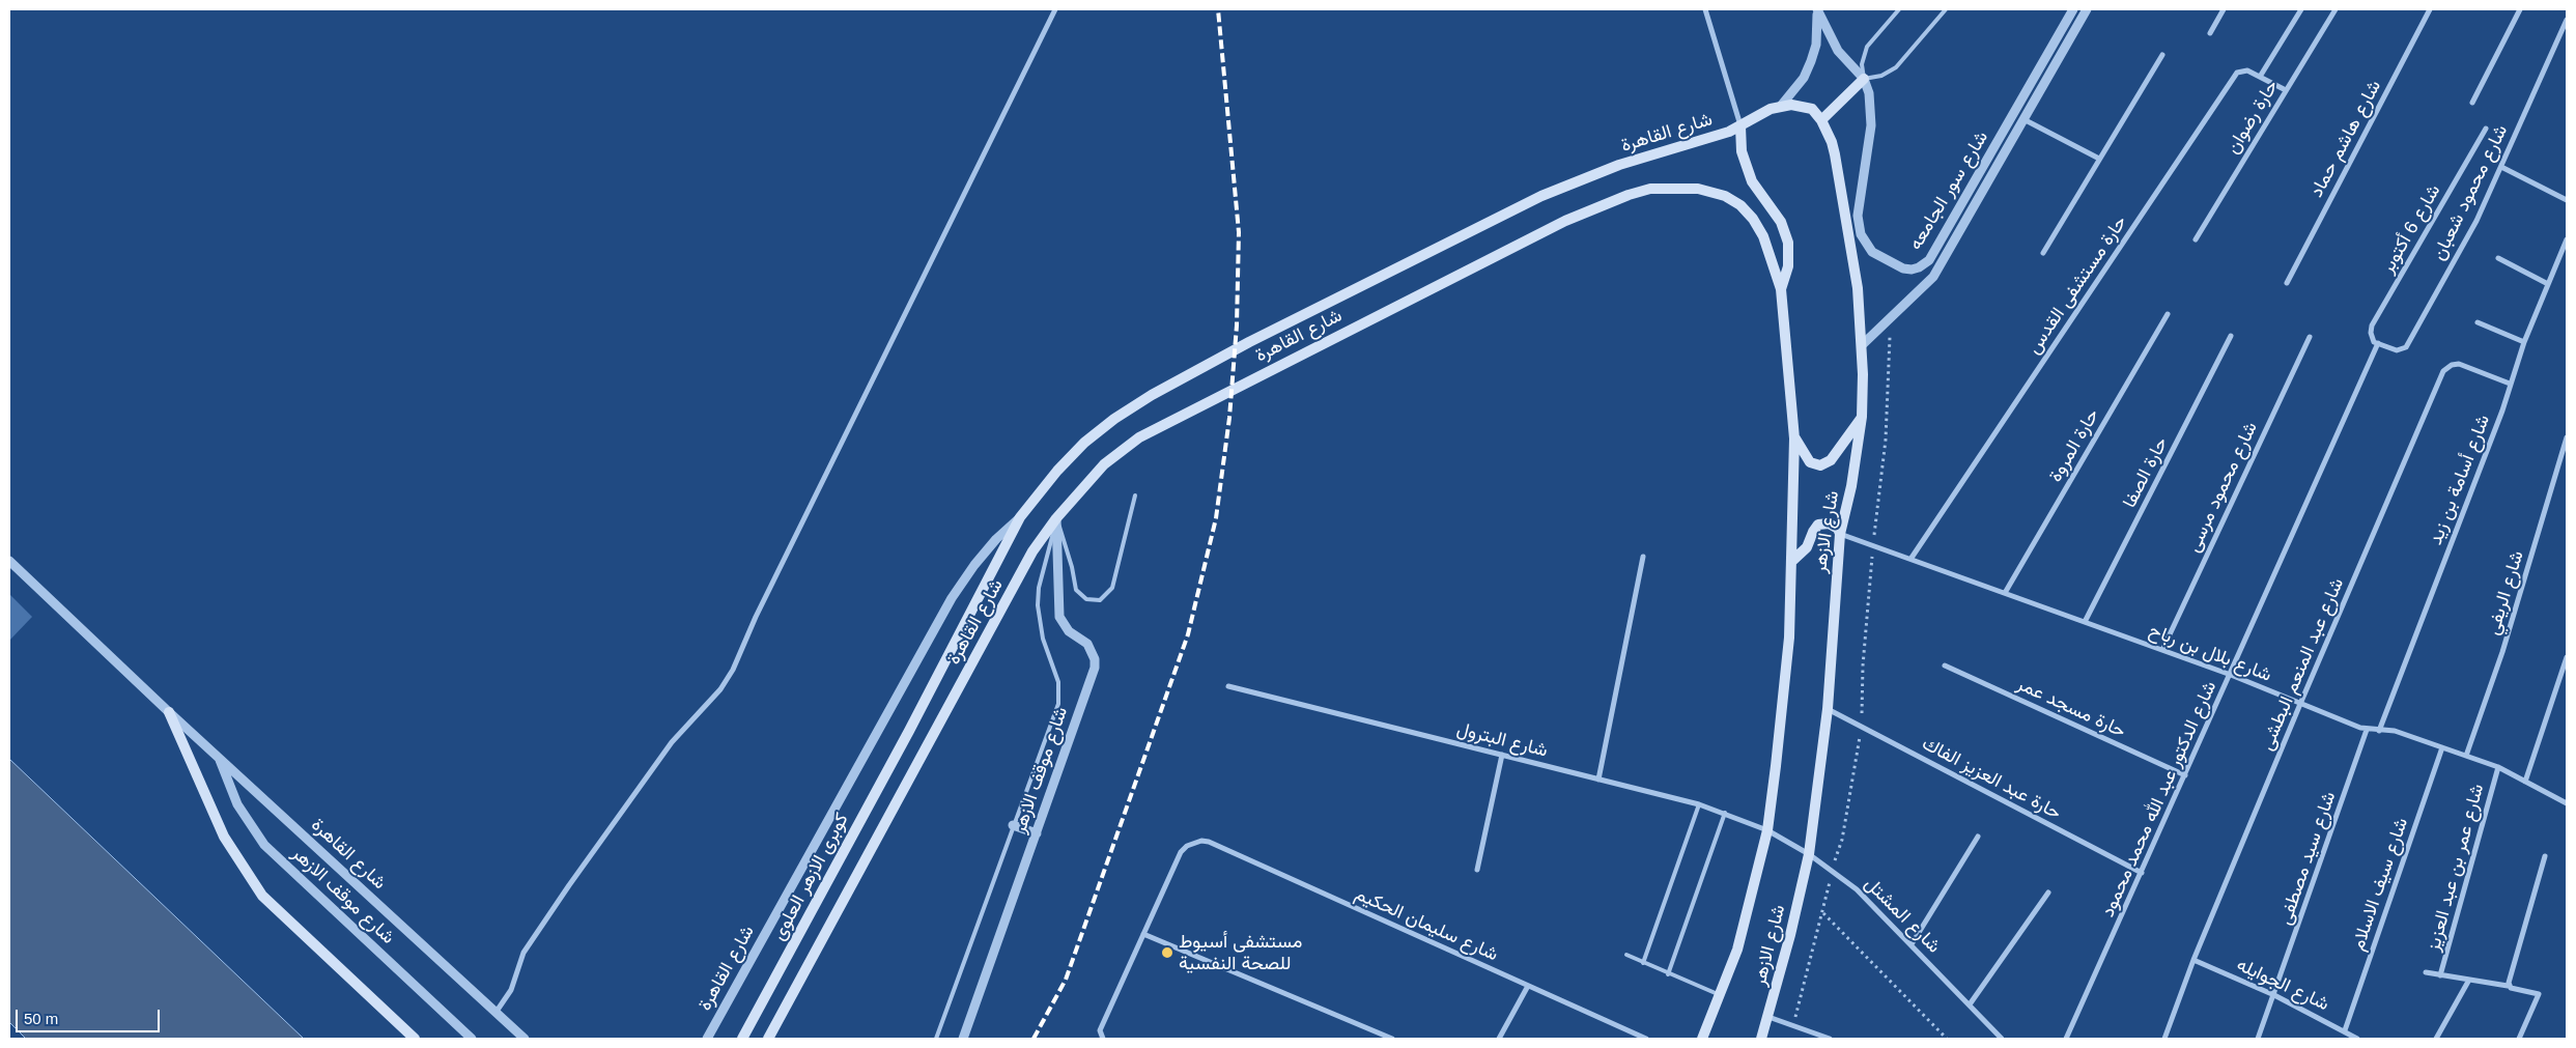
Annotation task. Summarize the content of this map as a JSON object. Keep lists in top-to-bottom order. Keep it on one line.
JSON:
{"streets":{"main road":["شارع القاهرة","شارع الازهر","كوبرى الازهر العلوى"],"street":["حارة رضوان","شارع هاشم حماد","شارع سور الجامعه","شارع محمود شعبان","شارع 6 أكتوبر","حارة مستشفى القدس","حارة المروة","حارة الصفا","شارع أسامة بن زيد","شارع محمود مرسى","شارع الريفي","شارع بلال بن رباح","شارع عبد المنعم البطشى","حارة مسجد عمر","شارع البترول","شارع موقف الازهر","حارة عبد العزيز الفاك","شارع الدكتور عبد الله محمد محمود","شارع سيد مصطفى","شارع عمر بن عبد العزيز","شارع سيف الاسلام","شارع المشتل","شارع سليمان الحكيم","شارع الجوايله"]},"crossings":[["حارة رضوان","حارة مستشفى القدس"],["شارع القاهرة","شارع الازهر"],["شارع القاهرة","شارع موقف الازهر"],["شارع القاهرة","كوبرى الازهر العلوى"],["شارع سور الجامعه","شارع الازهر"],["شارع محمود شعبان","شارع 6 أكتوبر"],["شارع محمود شعبان","شارع الدكتور عبد الله محمد محمود"],["شارع 6 أكتوبر","شارع الدكتور عبد الله محمد محمود"],["حارة مستشفى القدس","شارع بلال بن رباح"],["حارة المروة","شارع بلال بن رباح"],["حارة الصفا","شارع بلال بن رباح"],["شارع أسامة بن زيد","شارع بلال بن رباح"],["شارع أسامة بن زيد","شارع عبد المنعم البطشى"],["شارع محمود مرسى","شارع بلال بن رباح"],["شارع الازهر","شارع بلال بن رباح"],["شارع الازهر","شارع البترول"],["شارع الازهر","حارة عبد العزيز الفاك"],["شارع الازهر","شارع المشتل"],["شارع الريفي","شارع بلال بن رباح"],["شارع بلال بن رباح","شارع عبد المنعم البطشى"],["شارع بلال بن رباح","شارع الدكتور عبد الله محمد محمود"],["شارع بلال بن رباح","شارع سيد مصطفى"],["شارع بلال بن رباح","شارع عمر بن عبد العزيز"],["شارع بلال بن رباح","شارع سيف الاسلام"],["شارع عبد المنعم البطشى","شارع الجوايله"],["حارة مسجد عمر","شارع الدكتور عبد الله محمد محمود"],["شارع البترول","شارع المشتل"],["حارة عبد العزيز الفاك","شارع الدكتور عبد الله محمد محمود"],["شارع سيد مصطفى","شارع الجوايله"],["شارع سيف الاسلام","شارع الجوايله"]],"places":["مستشفى أسيوط للصحة النفسية"],"scale_bar":"50 m"}
